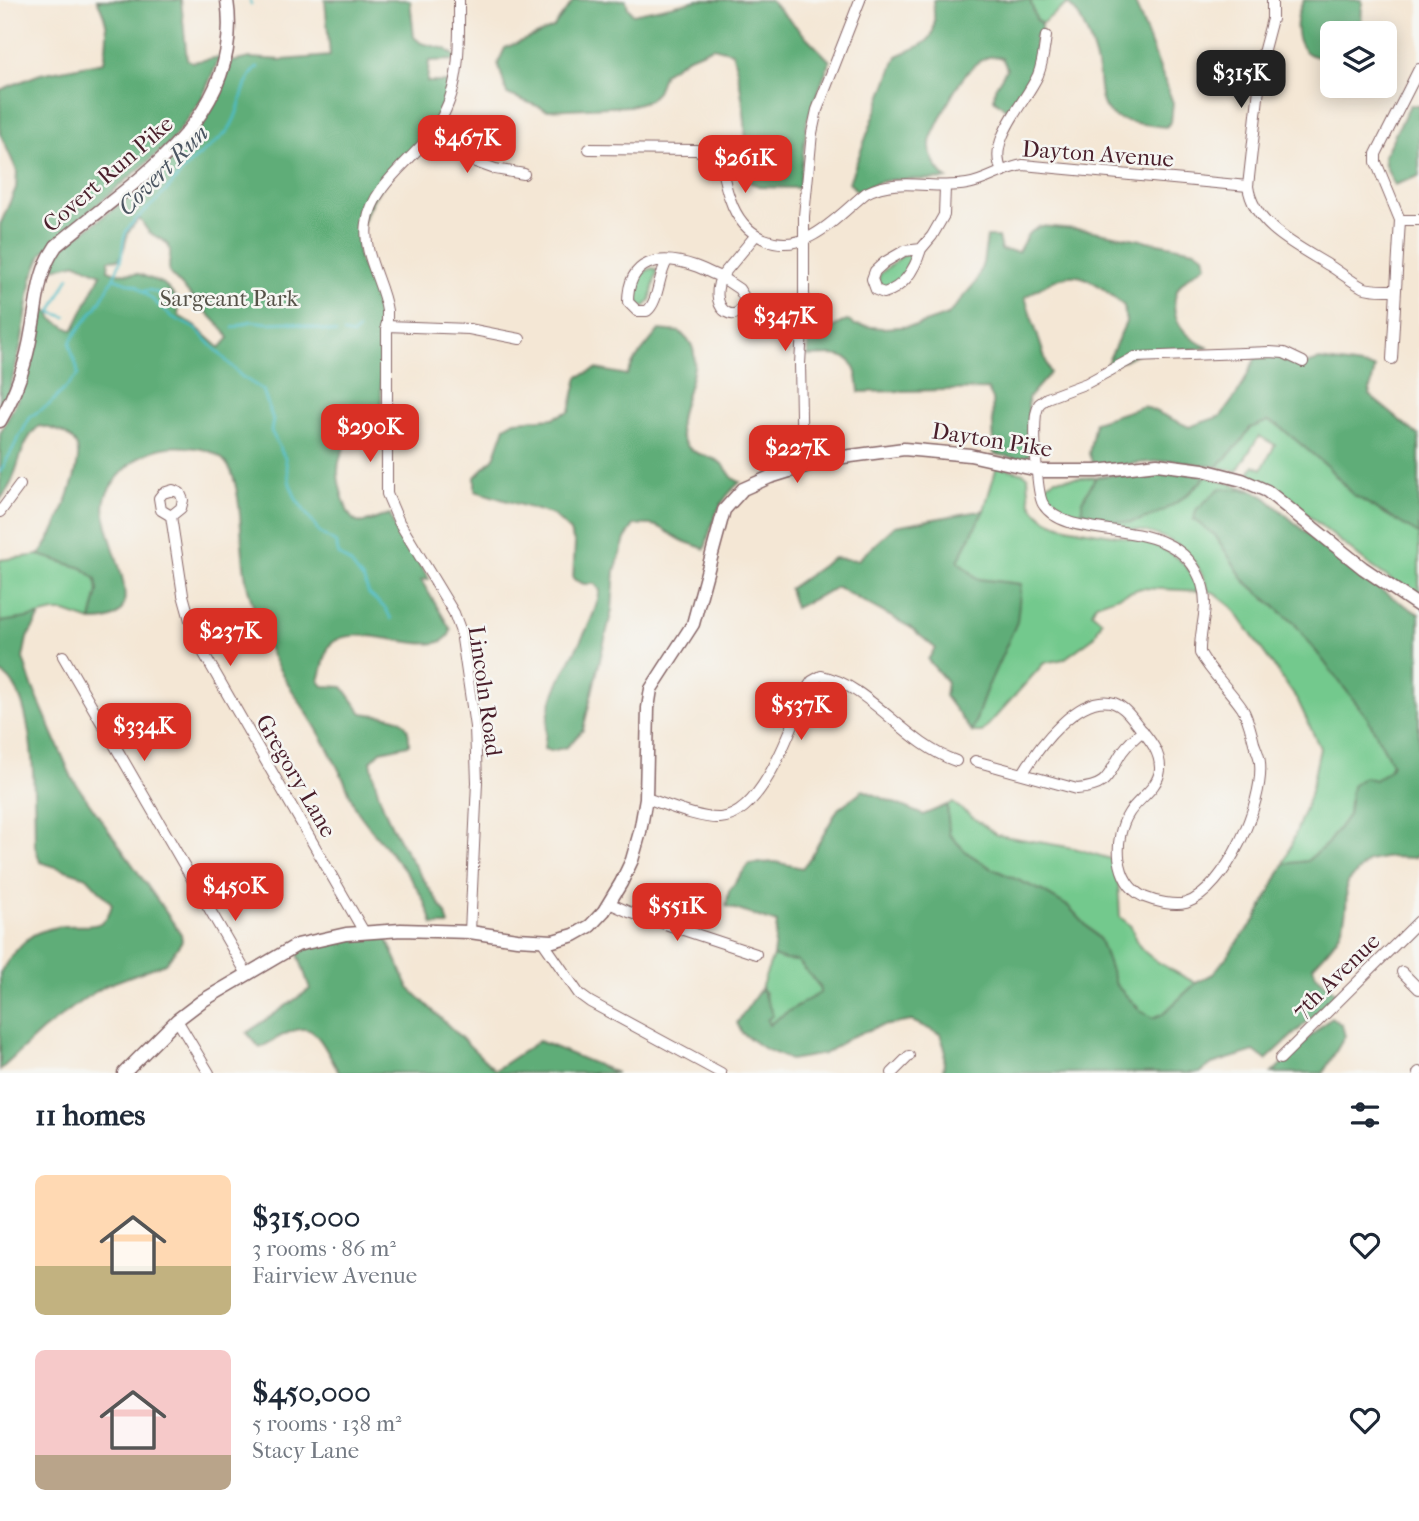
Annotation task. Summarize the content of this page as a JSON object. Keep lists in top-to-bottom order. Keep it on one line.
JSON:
{"streets":{"street":["Dayton Avenue","Covert Run Pike","Dayton Pike","Lincoln Road","Gregory Lane","7th Avenue"]},"crossings":[["Dayton Pike","Lincoln Road"],["Dayton Pike","Gregory Lane"]],"water":["Covert Run"],"parks":["Sargeant Park"],"page":{"price":["$315K","$467K","$261K","$347K","$290K","$227K","$237K","$537K","$334K","$450K","$551K"],"heading":"11 homes","list":[{"name":"$315,000","note":"3 rooms · 86 m² · Fairview Avenue"},{"name":"$450,000","note":"5 rooms · 138 m² · Stacy Lane"}]}}
